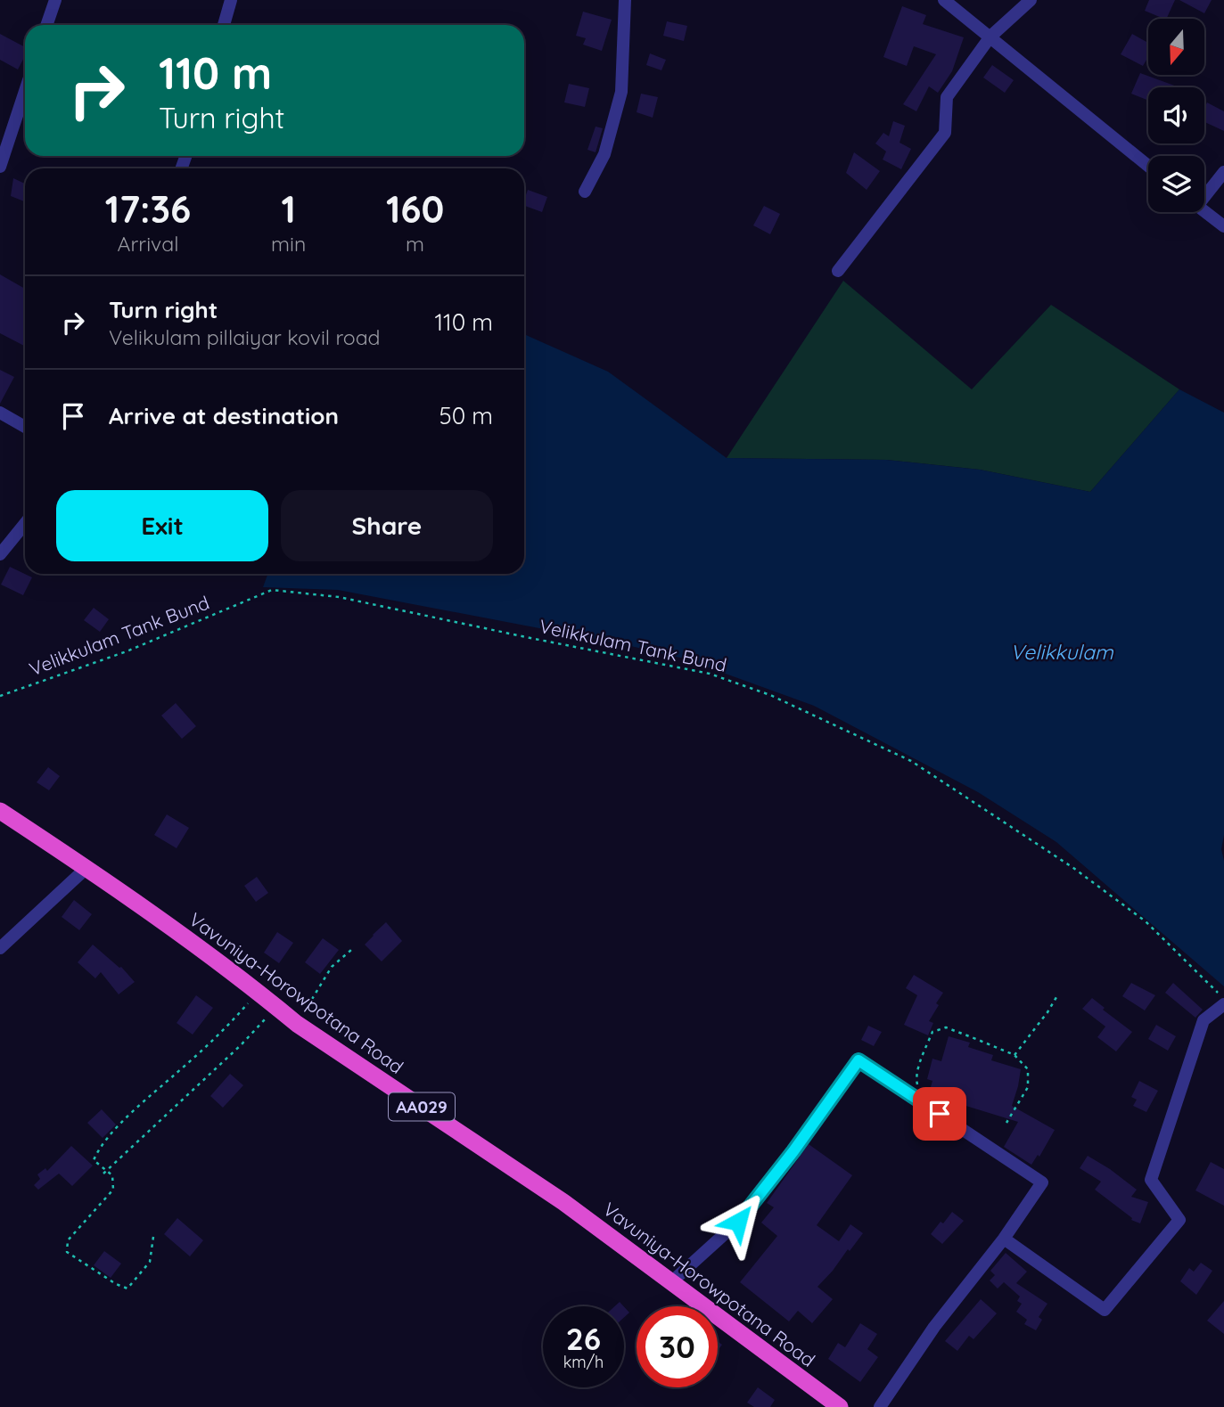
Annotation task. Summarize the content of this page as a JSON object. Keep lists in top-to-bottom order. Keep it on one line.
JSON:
{"streets":{"highway":["Vavuniya-Horowpotana Road","AA029"],"path":["Velikkulam Tank Bund"]},"water":["Velikkulam"],"north":"bottom","page":{"turn":["110 m","Turn right"],"eta":["17:36","Arrival","1","min","160","m"],"list":[{"name":"Turn right","note":"Velikulam pillaiyar kovil road","value":"110 m"},{"name":"Arrive at destination","value":"50 m"}],"buttons":["Exit","Share"],"speed":"26 km/h","limit":"30"}}
